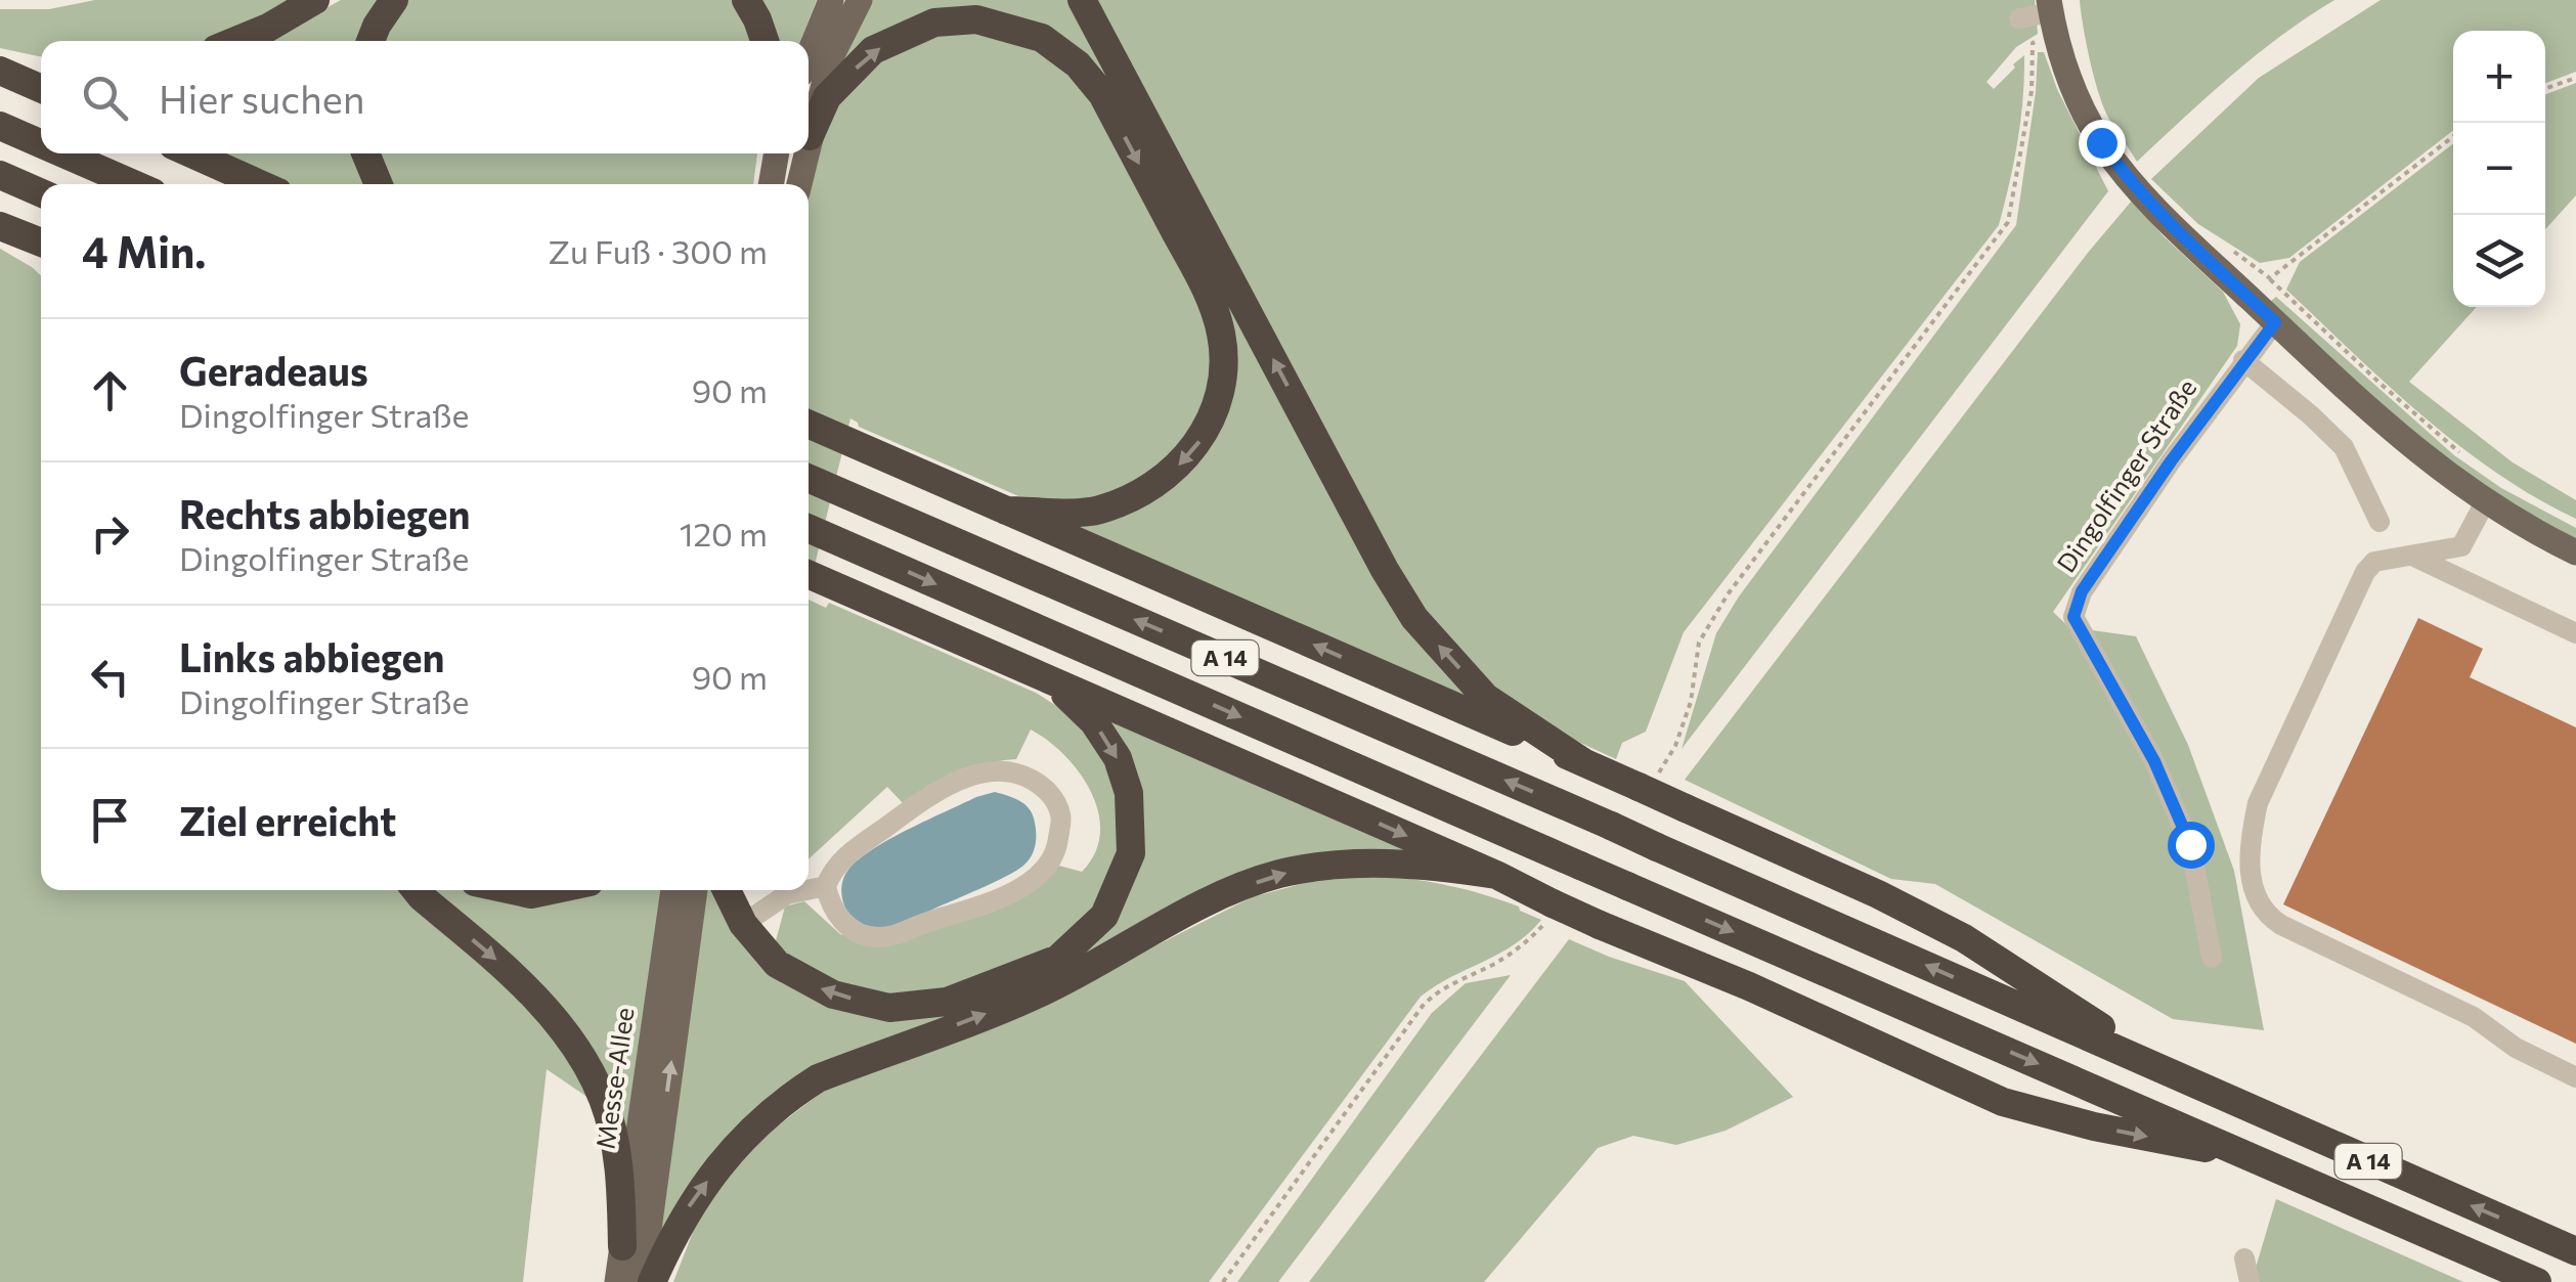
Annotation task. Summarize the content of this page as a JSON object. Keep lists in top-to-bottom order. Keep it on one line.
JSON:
{"streets":{"highway":["A 14"],"main road":["Messe-Allee"],"street":["Dingolfinger Straße"]},"page":{"map_buttons":["+","−"],"search":"Hier suchen","heading":["4 Min.","Zu Fuß · 300 m"],"list":[["Geradeaus","Dingolfinger Straße","90 m"],["Rechts abbiegen","Dingolfinger Straße","120 m"],["Links abbiegen","Dingolfinger Straße","90 m"],"Ziel erreicht"]}}
